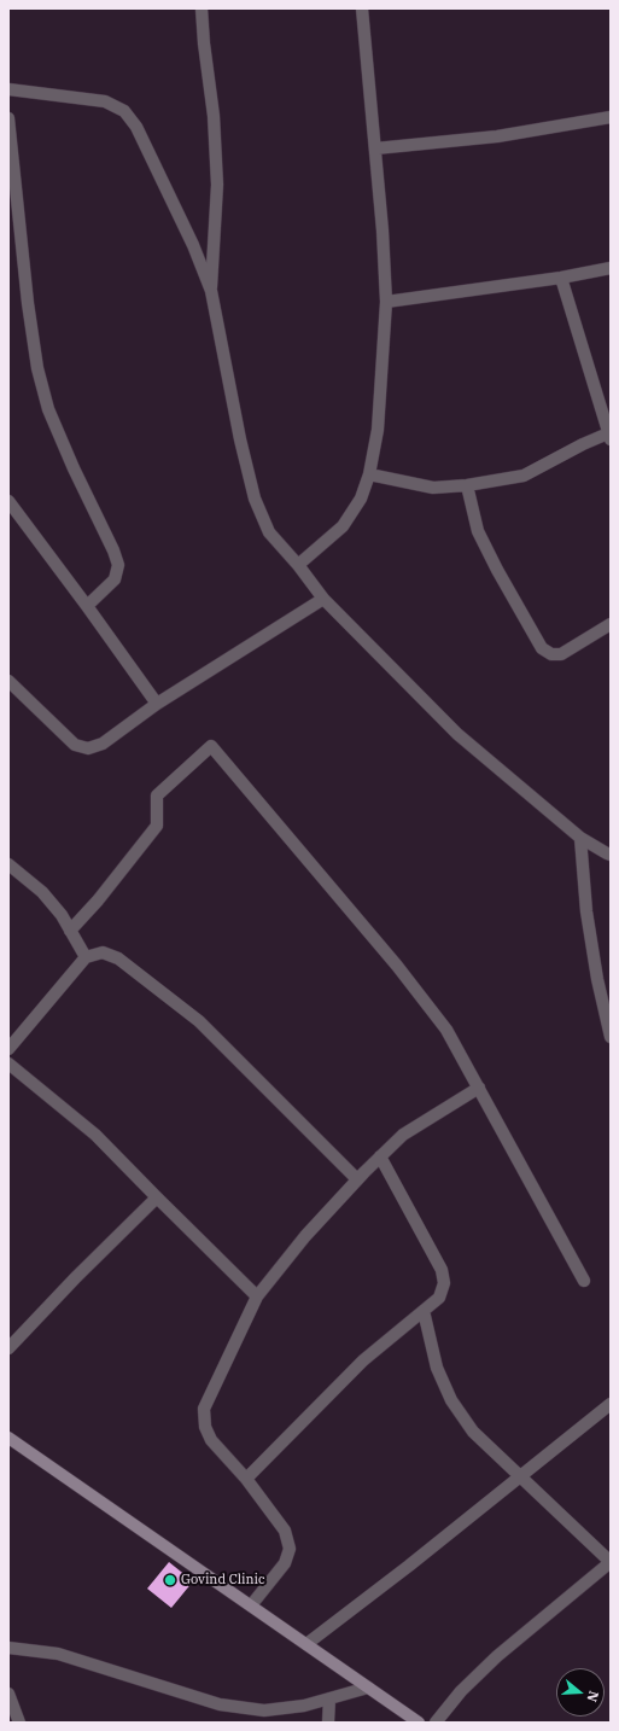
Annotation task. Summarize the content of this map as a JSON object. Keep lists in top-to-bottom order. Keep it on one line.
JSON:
{"places":["Govind Clinic"],"north":"right"}
